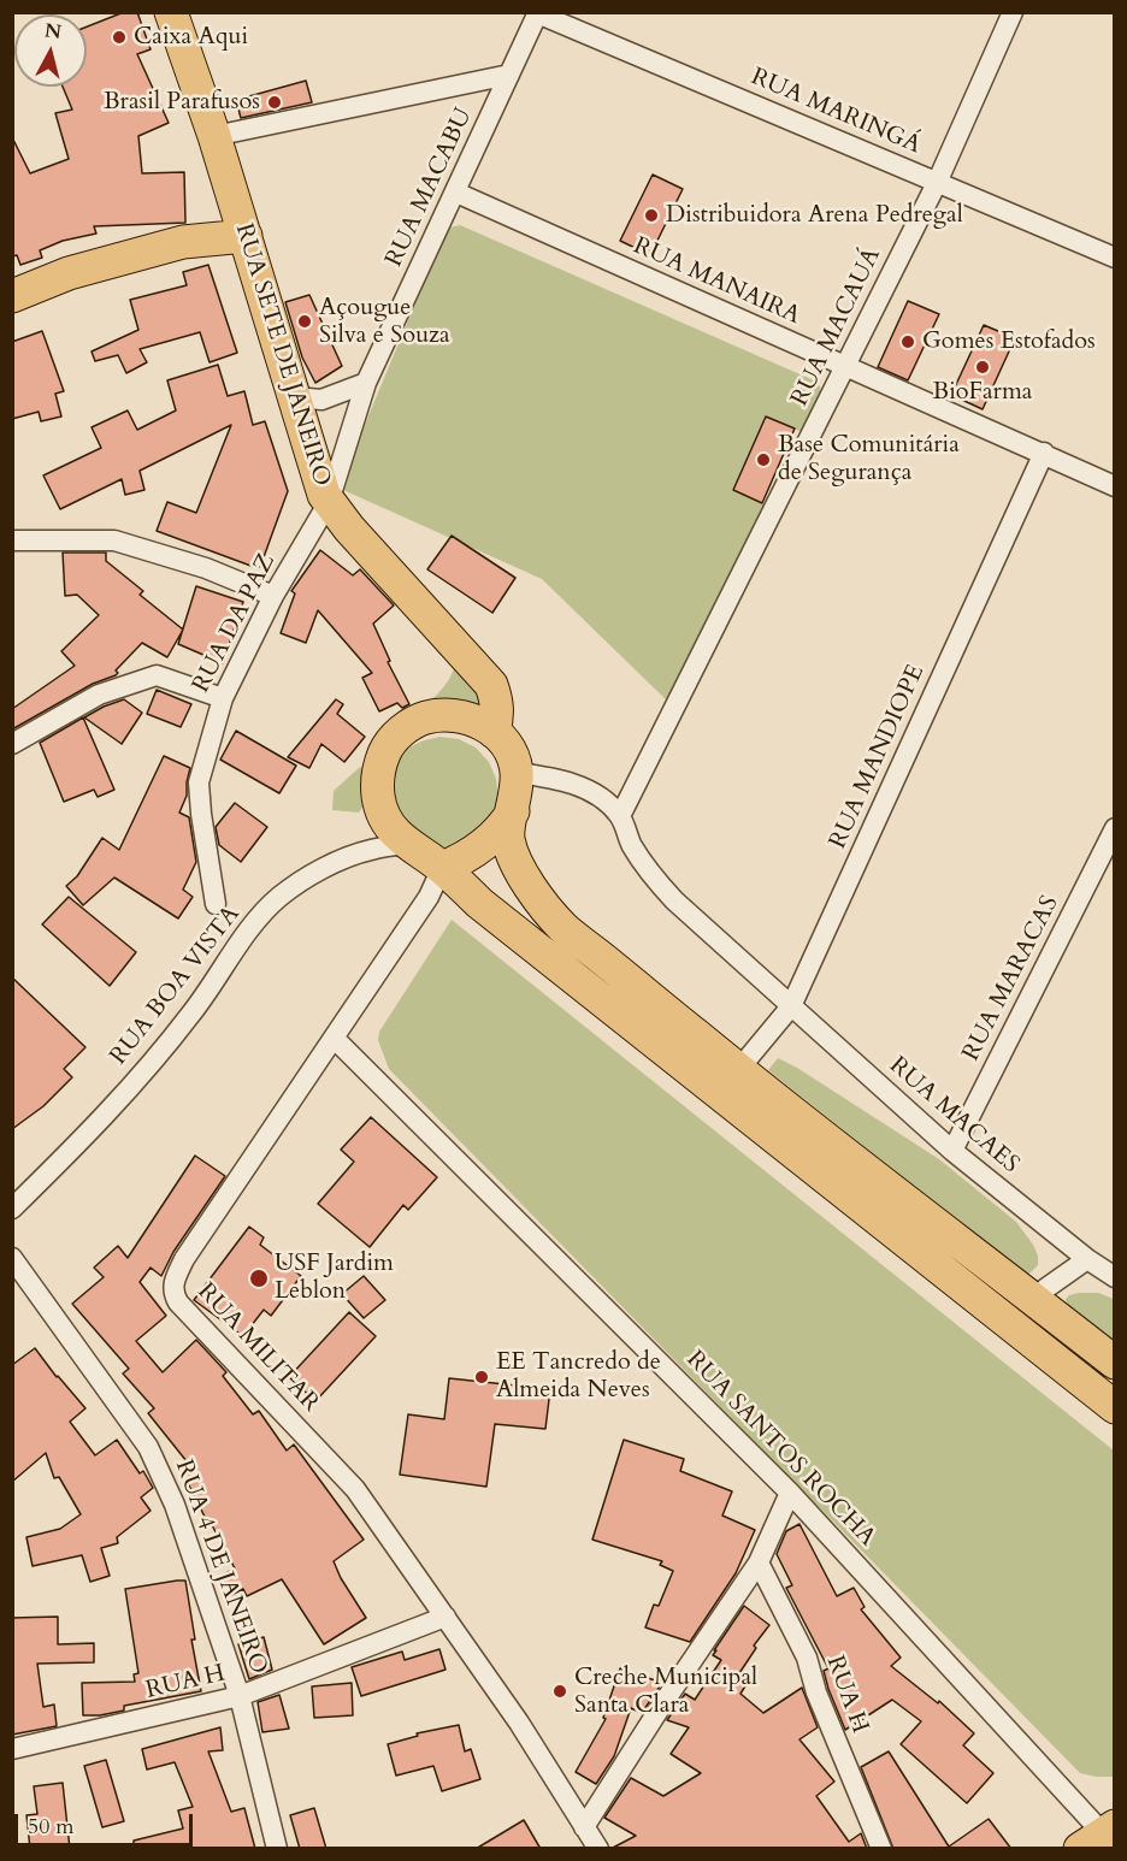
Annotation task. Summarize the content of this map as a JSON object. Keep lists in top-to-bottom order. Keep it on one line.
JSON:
{"streets":{"main road":["RUA SETE DE JANEIRO"],"street":["RUA MARINGÁ","RUA MACABU","RUA MANAIRA","RUA MACAUÁ","RUA DA PAZ","RUA MANDIOPE","RUA MARACAS","RUA BOA VISTA","RUA MACAES","RUA MILITAR","RUA SANTOS ROCHA","RUA 4 DE JANEIRO","RUA H"]},"crossings":[["RUA MARINGÁ","RUA MACABU"],["RUA MARINGÁ","RUA MACAUÁ"],["RUA MACABU","RUA MANAIRA"],["RUA MACABU","RUA SETE DE JANEIRO"],["RUA MACABU","RUA DA PAZ"],["RUA MANAIRA","RUA MACAUÁ"],["RUA MANAIRA","RUA MANDIOPE"],["RUA MACAUÁ","RUA MACAES"],["RUA SETE DE JANEIRO","RUA DA PAZ"],["RUA SETE DE JANEIRO","RUA BOA VISTA"],["RUA SETE DE JANEIRO","RUA MILITAR"],["RUA MANDIOPE","RUA MACAES"],["RUA MARACAS","RUA MACAES"],["RUA BOA VISTA","RUA MILITAR"],["RUA MILITAR","RUA SANTOS ROCHA"],["RUA MILITAR","RUA H"],["RUA 4 DE JANEIRO","RUA H"]],"places":["Caixa Aqui","Brasil Parafusos","Distribuidora Arena Pedregal","Açougue Silva e Souza","Gomes Estofados","BioFarma","Base Comunitária de Segurança","USF Jardim Leblon","EE Tancredo de Almeida Neves","Creche Municipal Santa Clara"],"scale_bar":"50 m","north":"top"}
